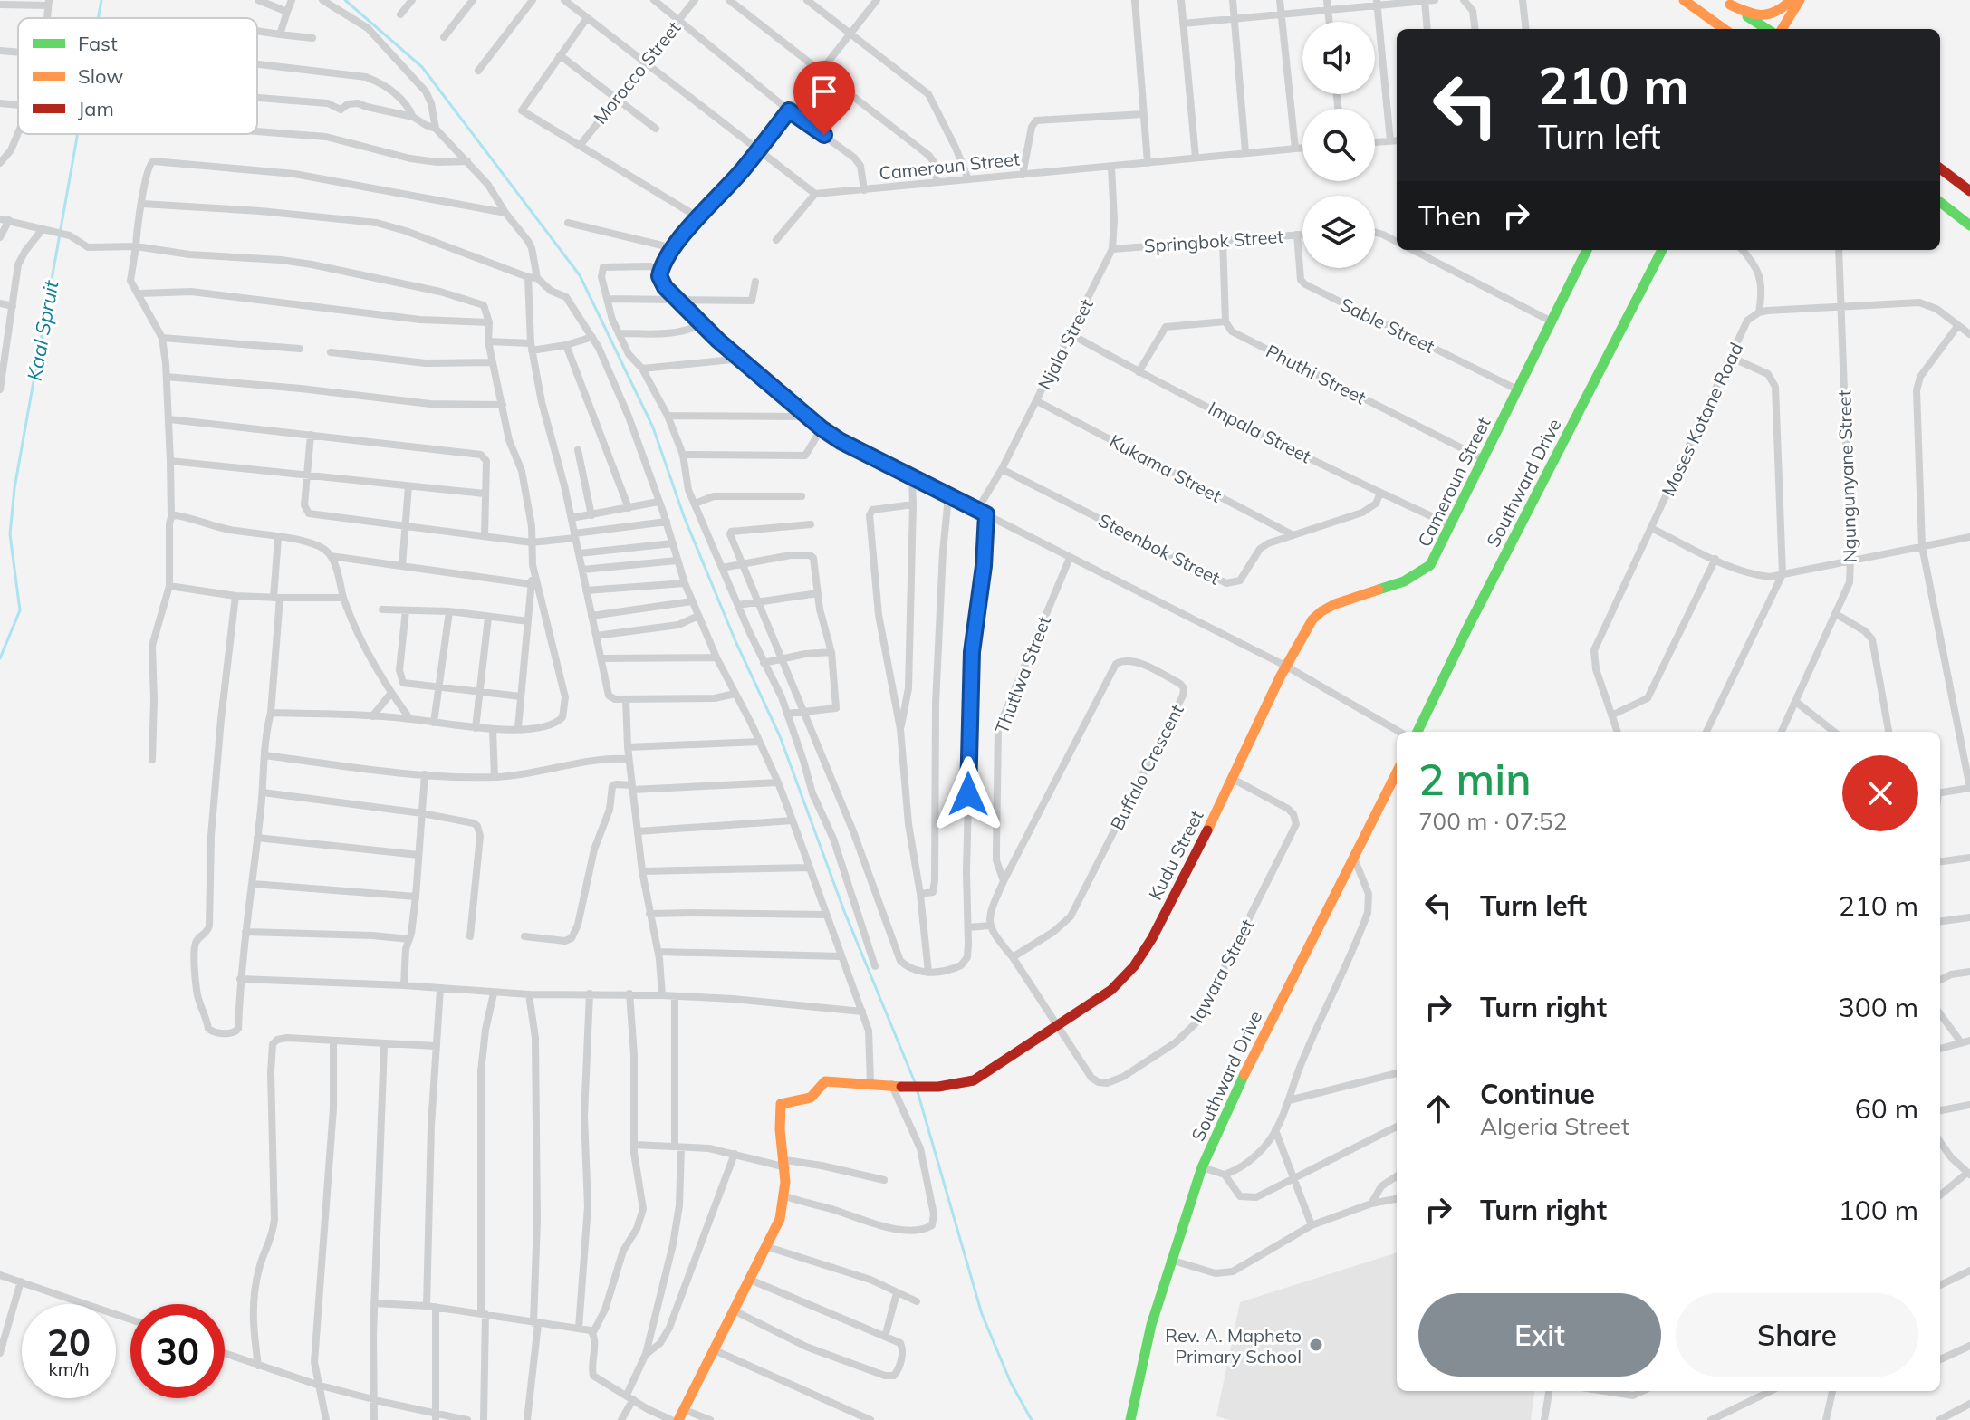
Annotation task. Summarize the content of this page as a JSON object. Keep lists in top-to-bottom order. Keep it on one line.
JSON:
{"streets":{"street":["Morocco Street","Cameroun Street","Springbok Street","Sable Street","Njala Street","Phuthi Street","Moses Kotane Road","Impala Street","Kukama Street","Ngungunyane Street","Southward Drive","Steenbok Street","Thutlwa Street","Buffalo Crescent","Kudu Street","Iqwara Street"]},"crossings":[["Cameroun Street","Sable Street"],["Cameroun Street","Njala Street"],["Cameroun Street","Phuthi Street"],["Cameroun Street","Impala Street"],["Cameroun Street","Kudu Street"],["Springbok Street","Sable Street"],["Springbok Street","Njala Street"],["Njala Street","Impala Street"],["Njala Street","Kukama Street"],["Njala Street","Steenbok Street"],["Impala Street","Steenbok Street"],["Kukama Street","Steenbok Street"],["Thutlwa Street","Buffalo Crescent"],["Kudu Street","Iqwara Street"]],"water":["Kaal Spruit"],"places":["Rev. A. Mapheto Primary School"],"legend":["Fast","Slow","Jam"],"page":{"turn":["210 m","Turn left"],"then":"Then","heading":["2 min","700 m · 07:52"],"list":[{"name":"Turn left","value":"210 m"},{"name":"Turn right","value":"300 m"},{"name":"Continue","note":"Algeria Street","value":"60 m"},{"name":"Turn right","value":"100 m"}],"buttons":["Exit","Share"],"speed":"20 km/h","limit":"30"}}
